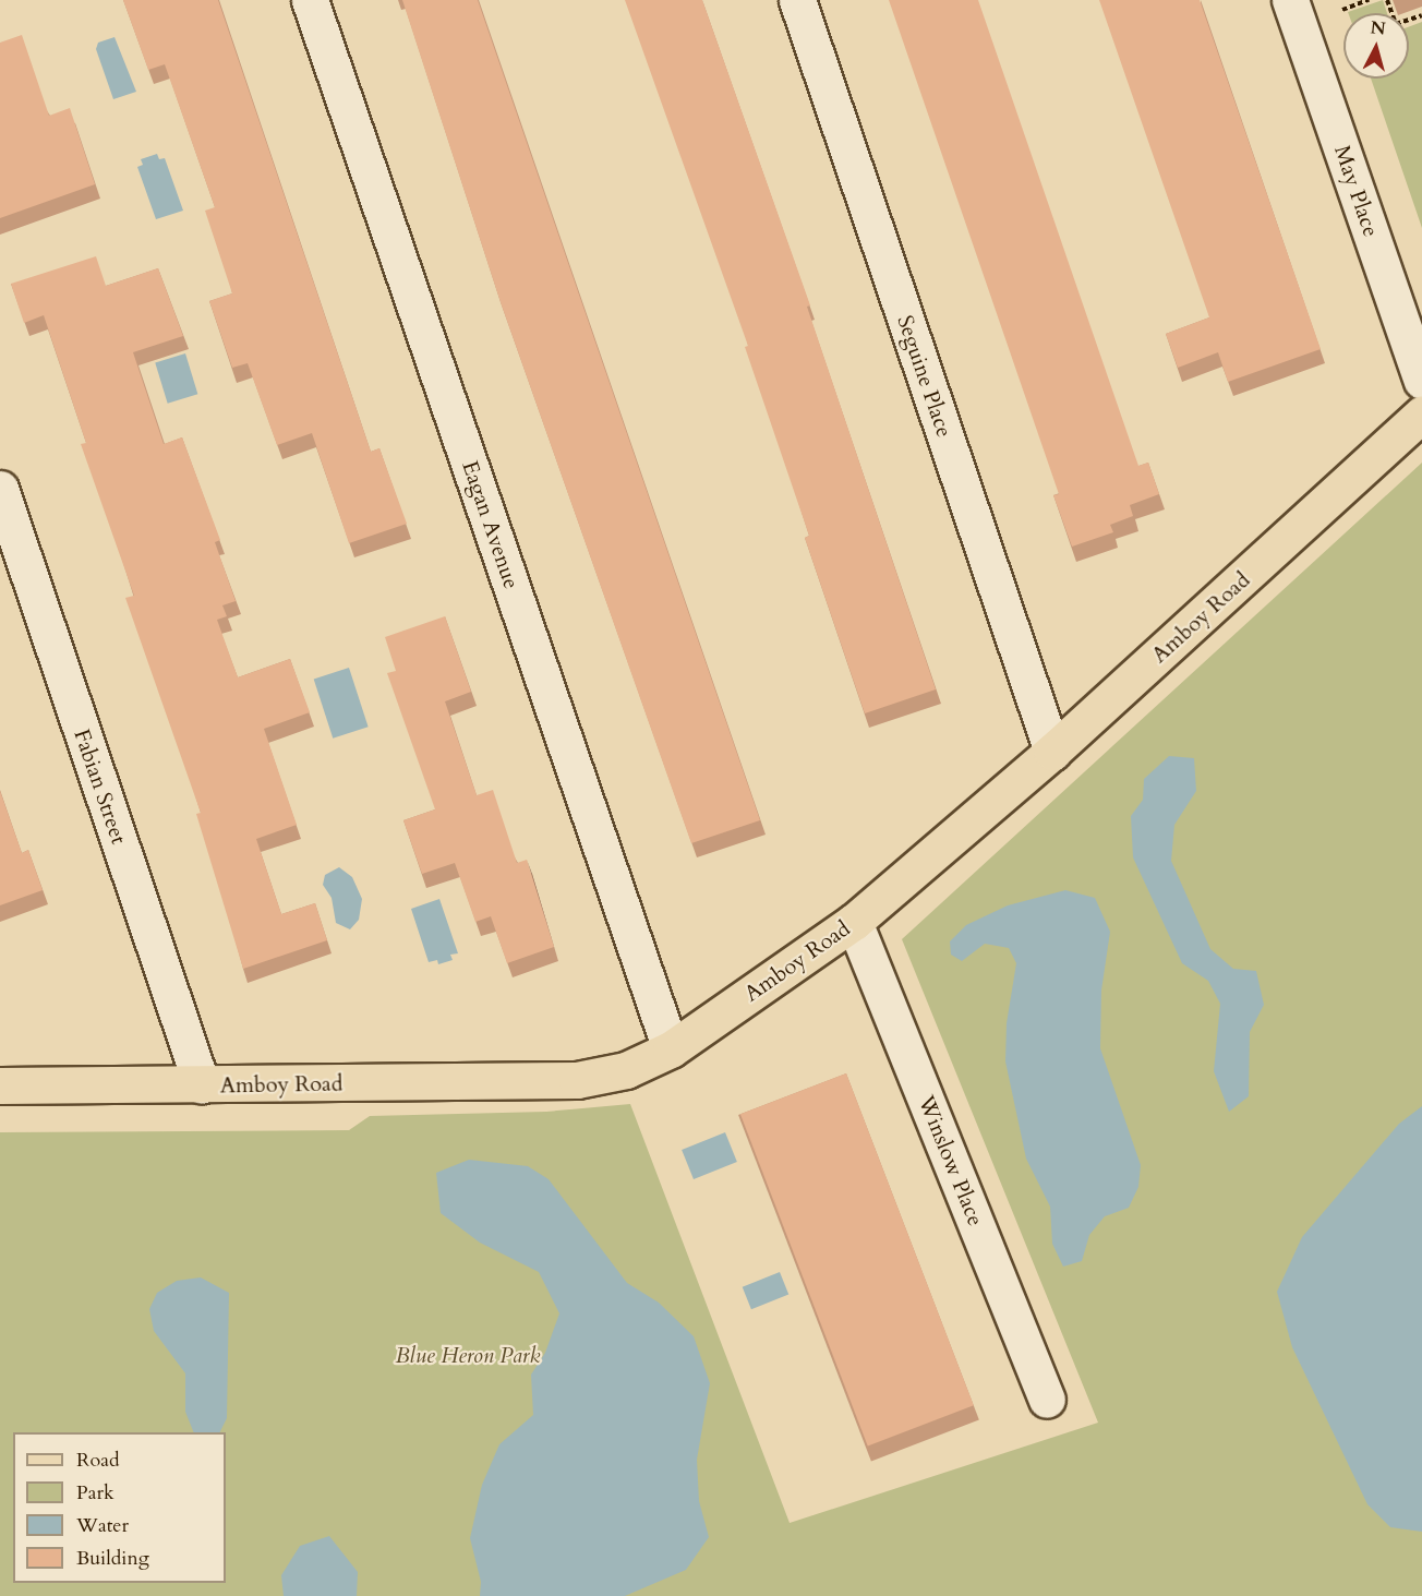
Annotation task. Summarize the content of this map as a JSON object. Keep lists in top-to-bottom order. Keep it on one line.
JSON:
{"streets":{"main road":["Amboy Road"],"street":["May Place","Seguine Place","Eagan Avenue","Fabian Street","Winslow Place"]},"crossings":[["Seguine Place","Amboy Road"],["Eagan Avenue","Amboy Road"],["Amboy Road","Fabian Street"],["Amboy Road","Winslow Place"]],"parks":["Blue Heron Park"],"legend":["Road","Park","Water","Building"],"north":"top"}
